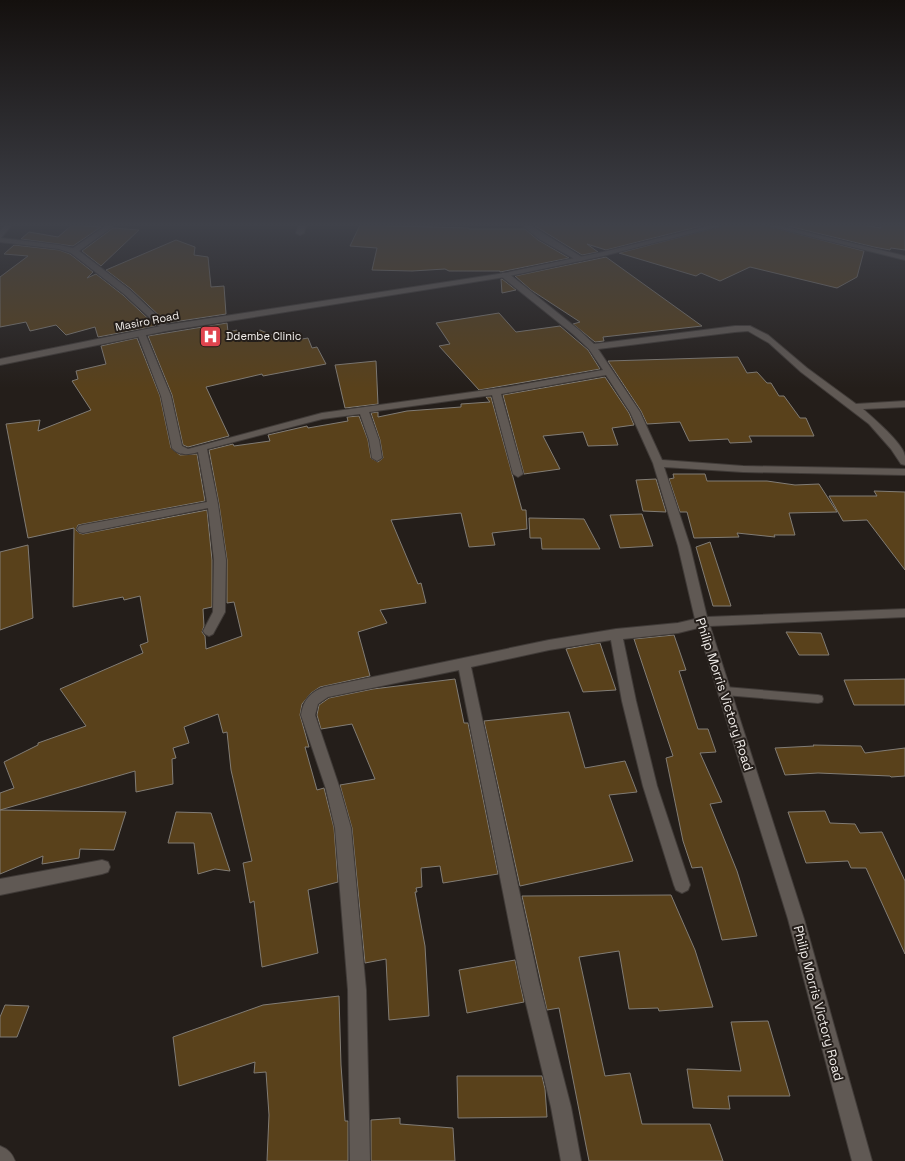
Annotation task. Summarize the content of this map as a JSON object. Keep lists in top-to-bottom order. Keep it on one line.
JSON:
{"streets":{"street":["Masiro Road","Philip Morris Victory Road"]},"places":{"hospital":["Ddembe Clinic"]}}
